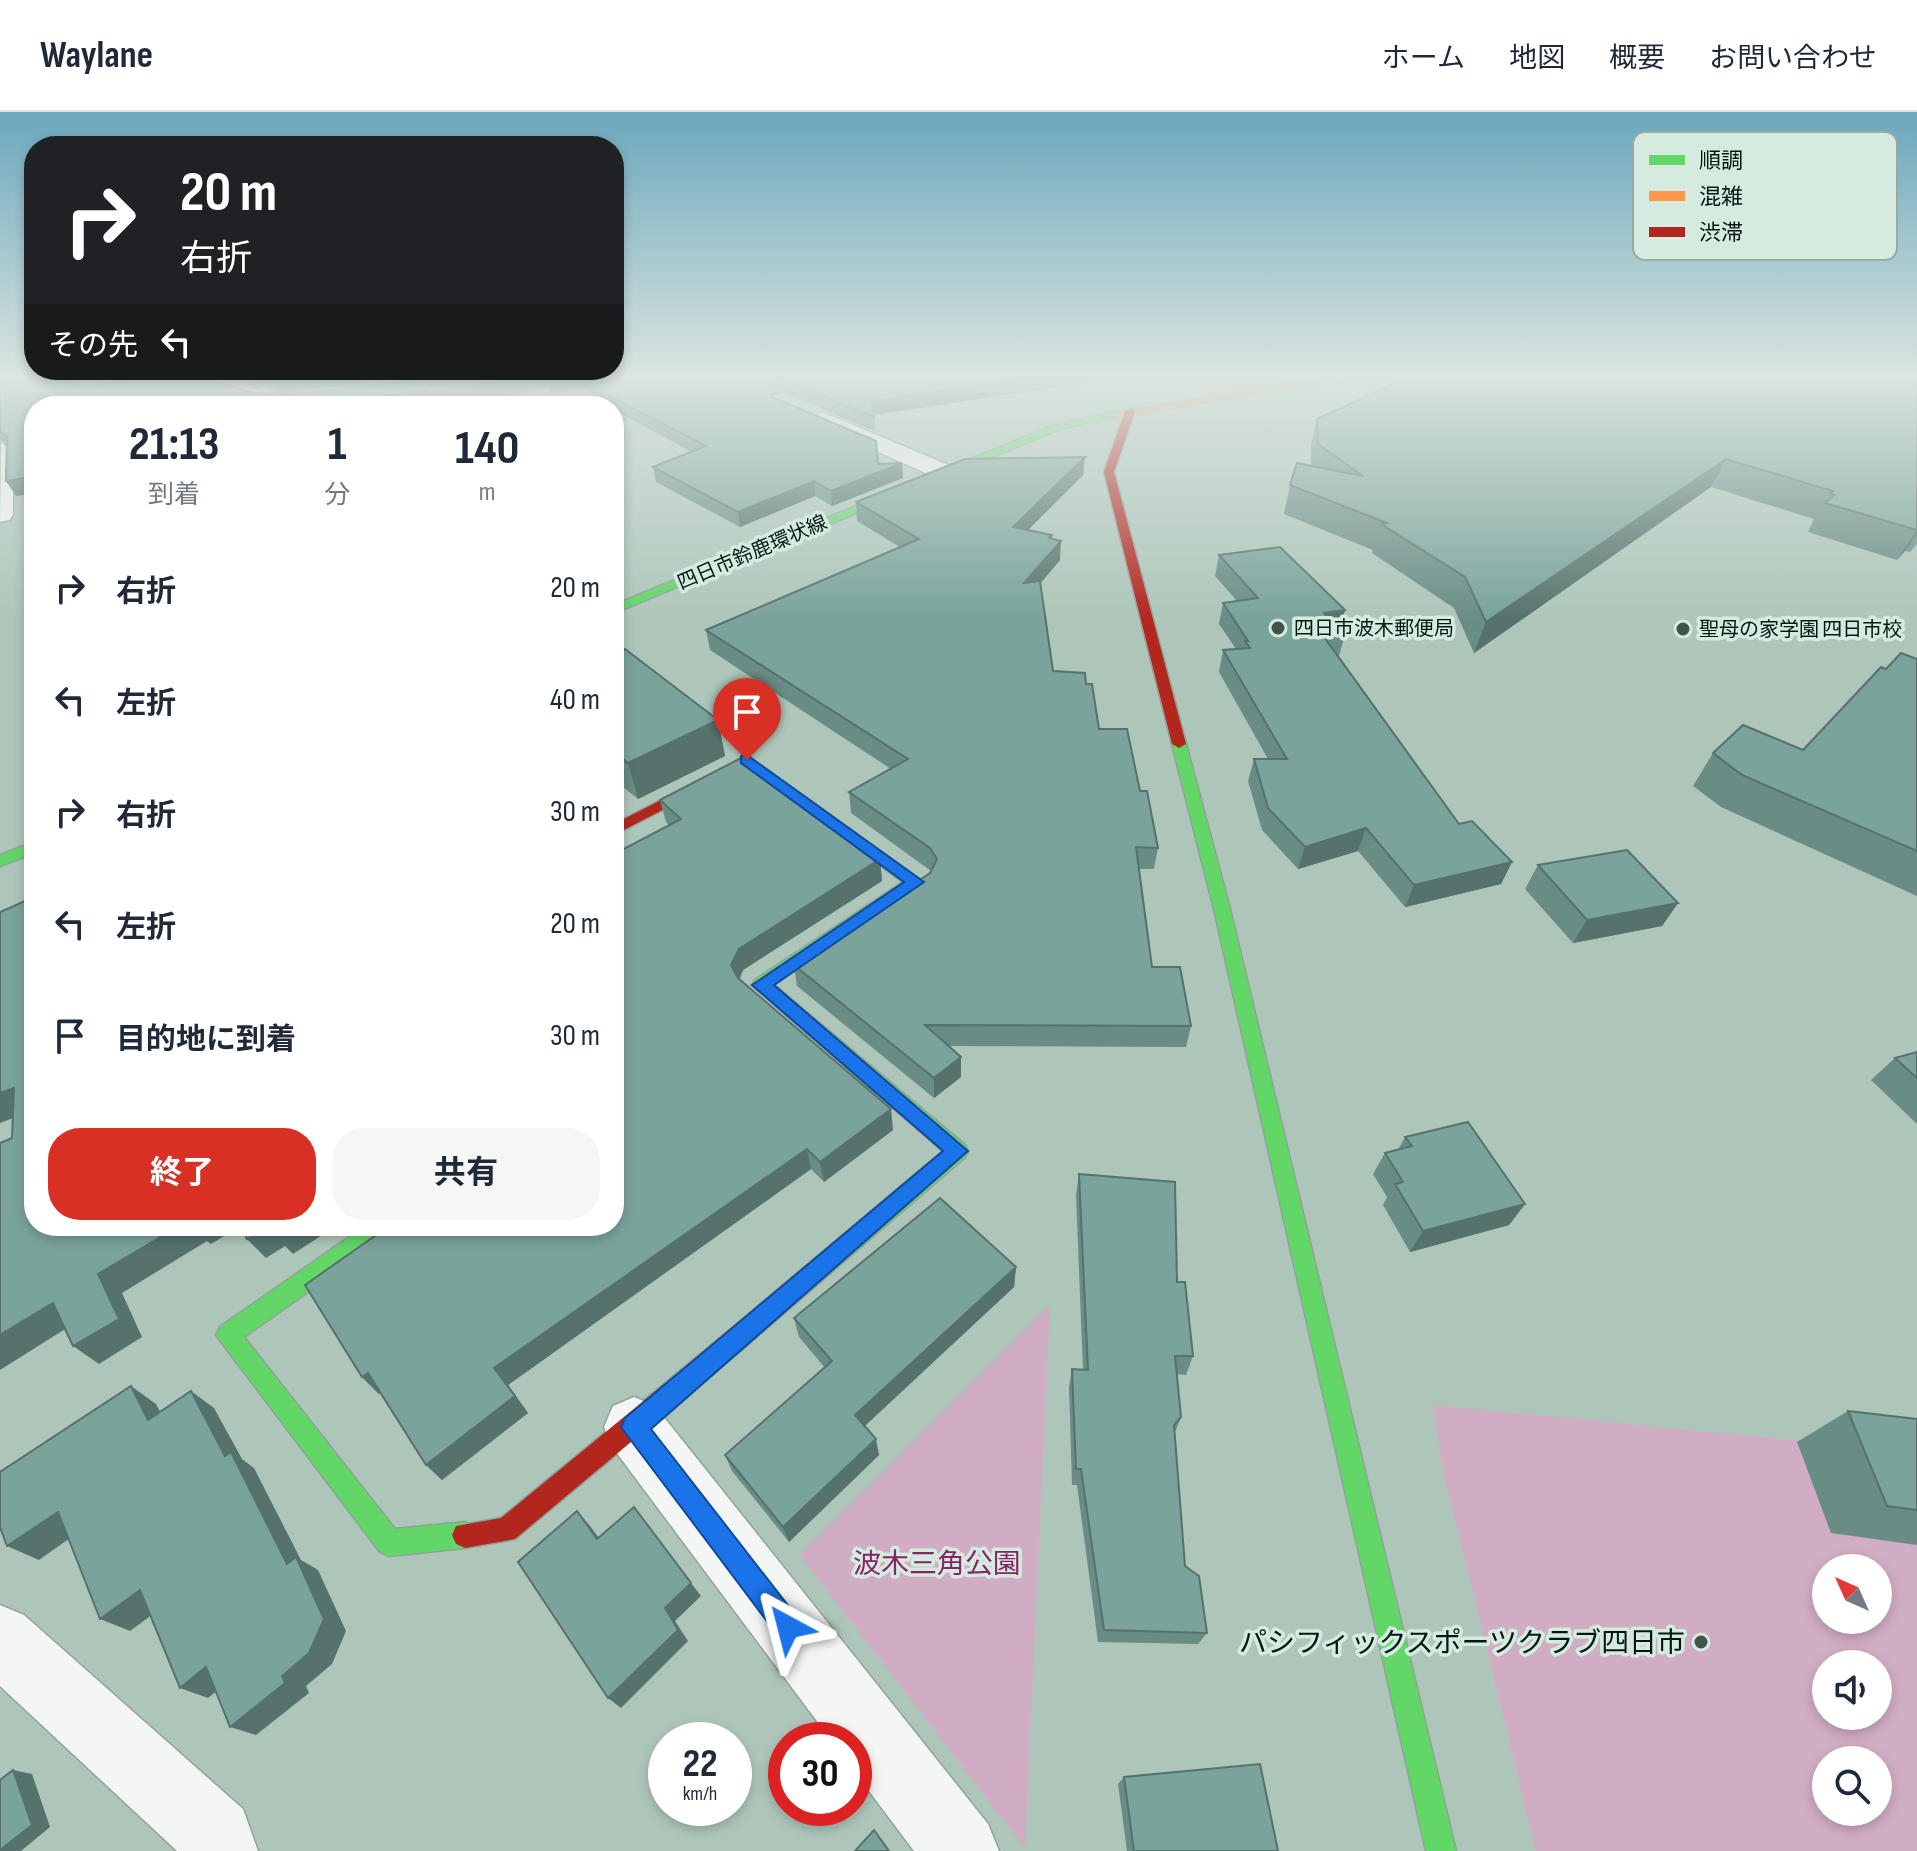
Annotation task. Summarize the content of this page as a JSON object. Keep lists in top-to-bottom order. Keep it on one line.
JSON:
{"streets":{"street":["四日市鈴鹿環状線"]},"parks":["波木三角公園"],"places":["四日市波木郵便局","聖母の家学園 四日市校","パシフィックスポーツクラブ四日市"],"legend":["順調","混雑","渋滞"],"north":"top left","page":{"header":"Waylane","nav":["ホーム","地図","概要","お問い合わせ"],"turn":["20 m","右折"],"then":"その先","eta":["21:13","到着","1","分","140","m"],"list":[{"name":"右折","value":"20 m"},{"name":"左折","value":"40 m"},{"name":"右折","value":"30 m"},{"name":"左折","value":"20 m"},{"name":"目的地に到着","value":"30 m"}],"buttons":["終了","共有"],"speed":"22 km/h","limit":"30"}}
